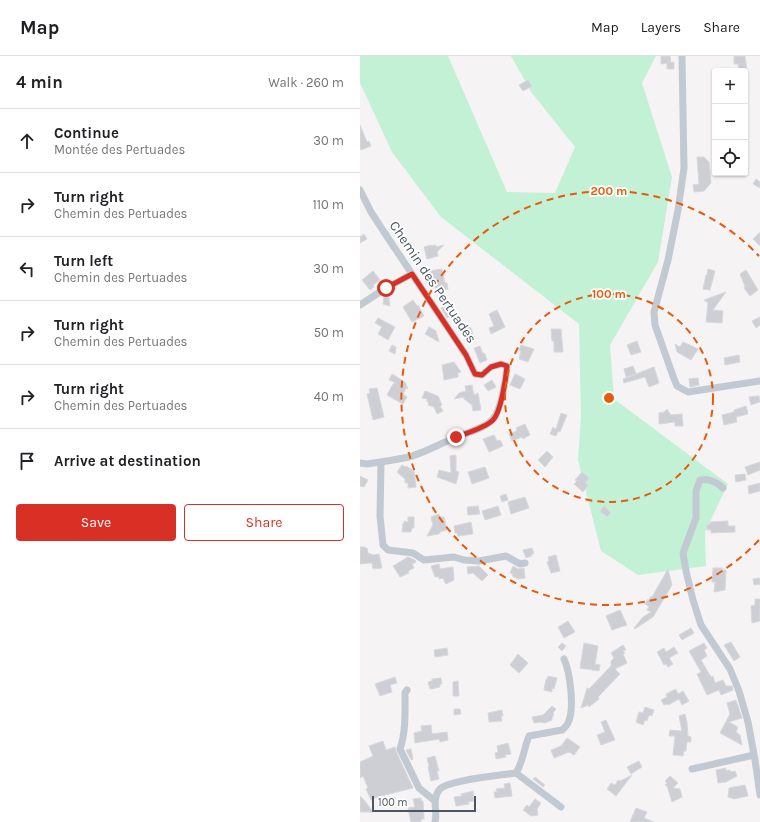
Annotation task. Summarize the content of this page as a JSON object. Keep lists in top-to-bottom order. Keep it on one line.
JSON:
{"streets":{"street":["Chemin des Pertuades"]},"scale_bar":"100 m","page":{"header":"Map","nav":["Map","Layers","Share"],"heading":["4 min","Walk · 260 m"],"map_buttons":["+","−"],"list":[["Continue","Montée des Pertuades","30 m"],["Turn right","Chemin des Pertuades","110 m"],["Turn left","Chemin des Pertuades","30 m"],["Turn right","Chemin des Pertuades","50 m"],["Turn right","Chemin des Pertuades","40 m"],"Arrive at destination"],"buttons":["Save","Share"],"scale":"100 m"},"rings":["200 m","100 m"]}
